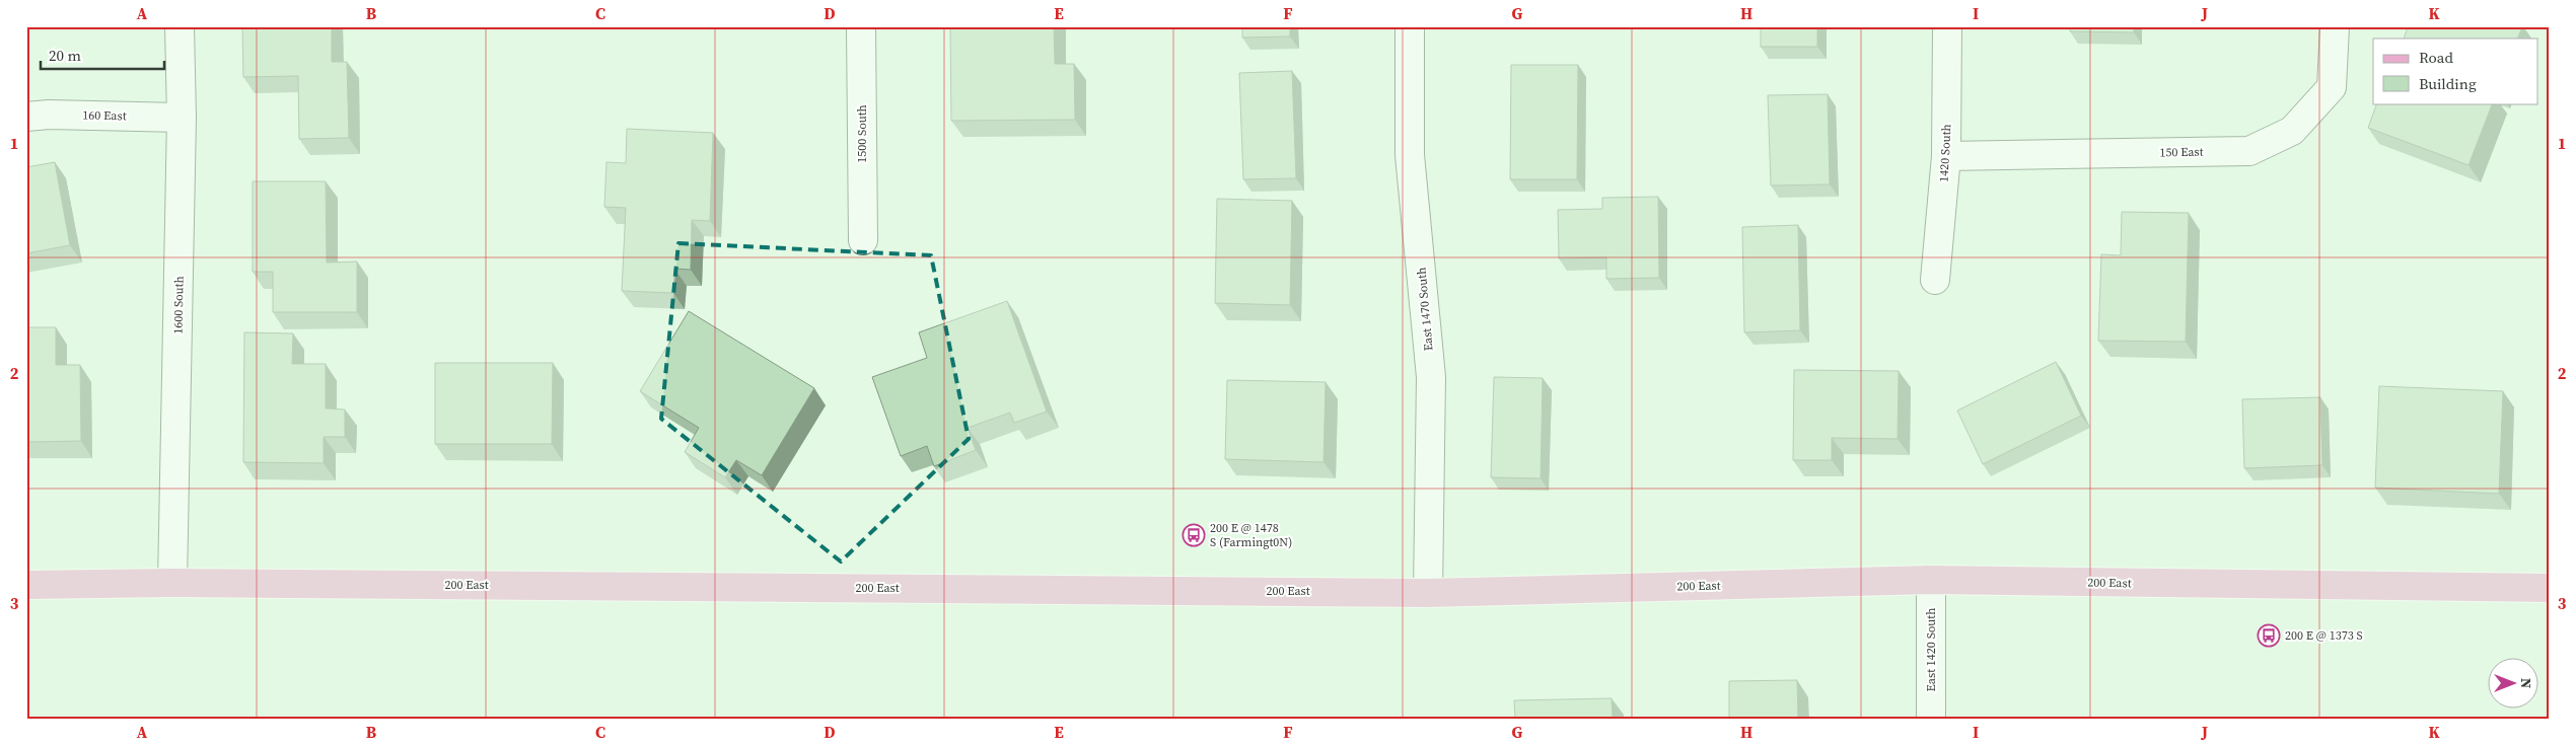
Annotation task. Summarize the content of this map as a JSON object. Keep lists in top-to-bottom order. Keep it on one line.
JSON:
{"streets":{"main road":["200 East"],"street":["160 East","1500 South","150 East","1420 South","1600 South","East 1470 South","East 1420 South"]},"crossings":[["160 East","1600 South"],["150 East","1420 South"],["1600 South","200 East"],["East 1470 South","200 East"],["200 East","East 1420 South"]],"places":{"bus stop":["200 E @ 1478 S (Farmingt0N)","200 E @ 1373 S"]},"legend":["Road","Building"],"scale_bar":"20 m","north":"right","grid":{"columns":["A","B","C","D","E","F","G","H","I","J","K"],"rows":["1","2","3"]}}
